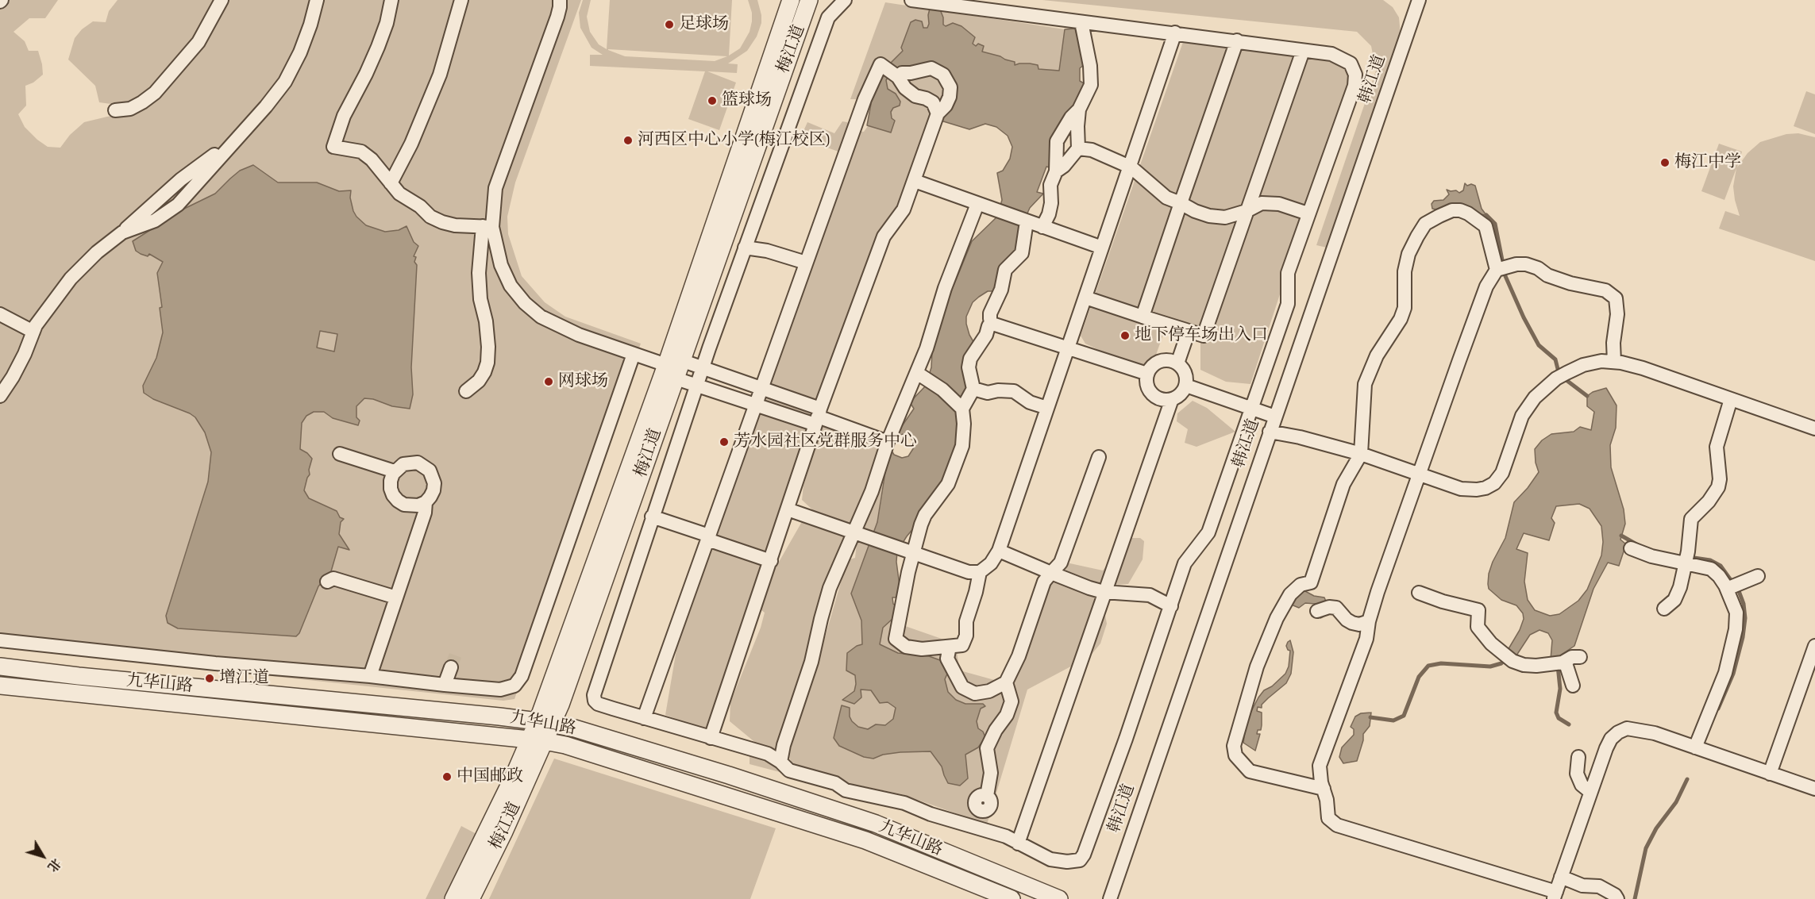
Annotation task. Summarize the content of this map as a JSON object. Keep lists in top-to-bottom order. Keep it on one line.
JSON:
{"streets":{"street":["梅江道","韩江道","九华山路"]},"crossings":[["梅江道","九华山路"]],"places":["足球场","篮球场","河西区中心小学(梅江校区)","梅江中学","地下停车场出入口","网球场","芳水园社区党群服务中心","增江道","中国邮政"],"north":"bottom right"}
